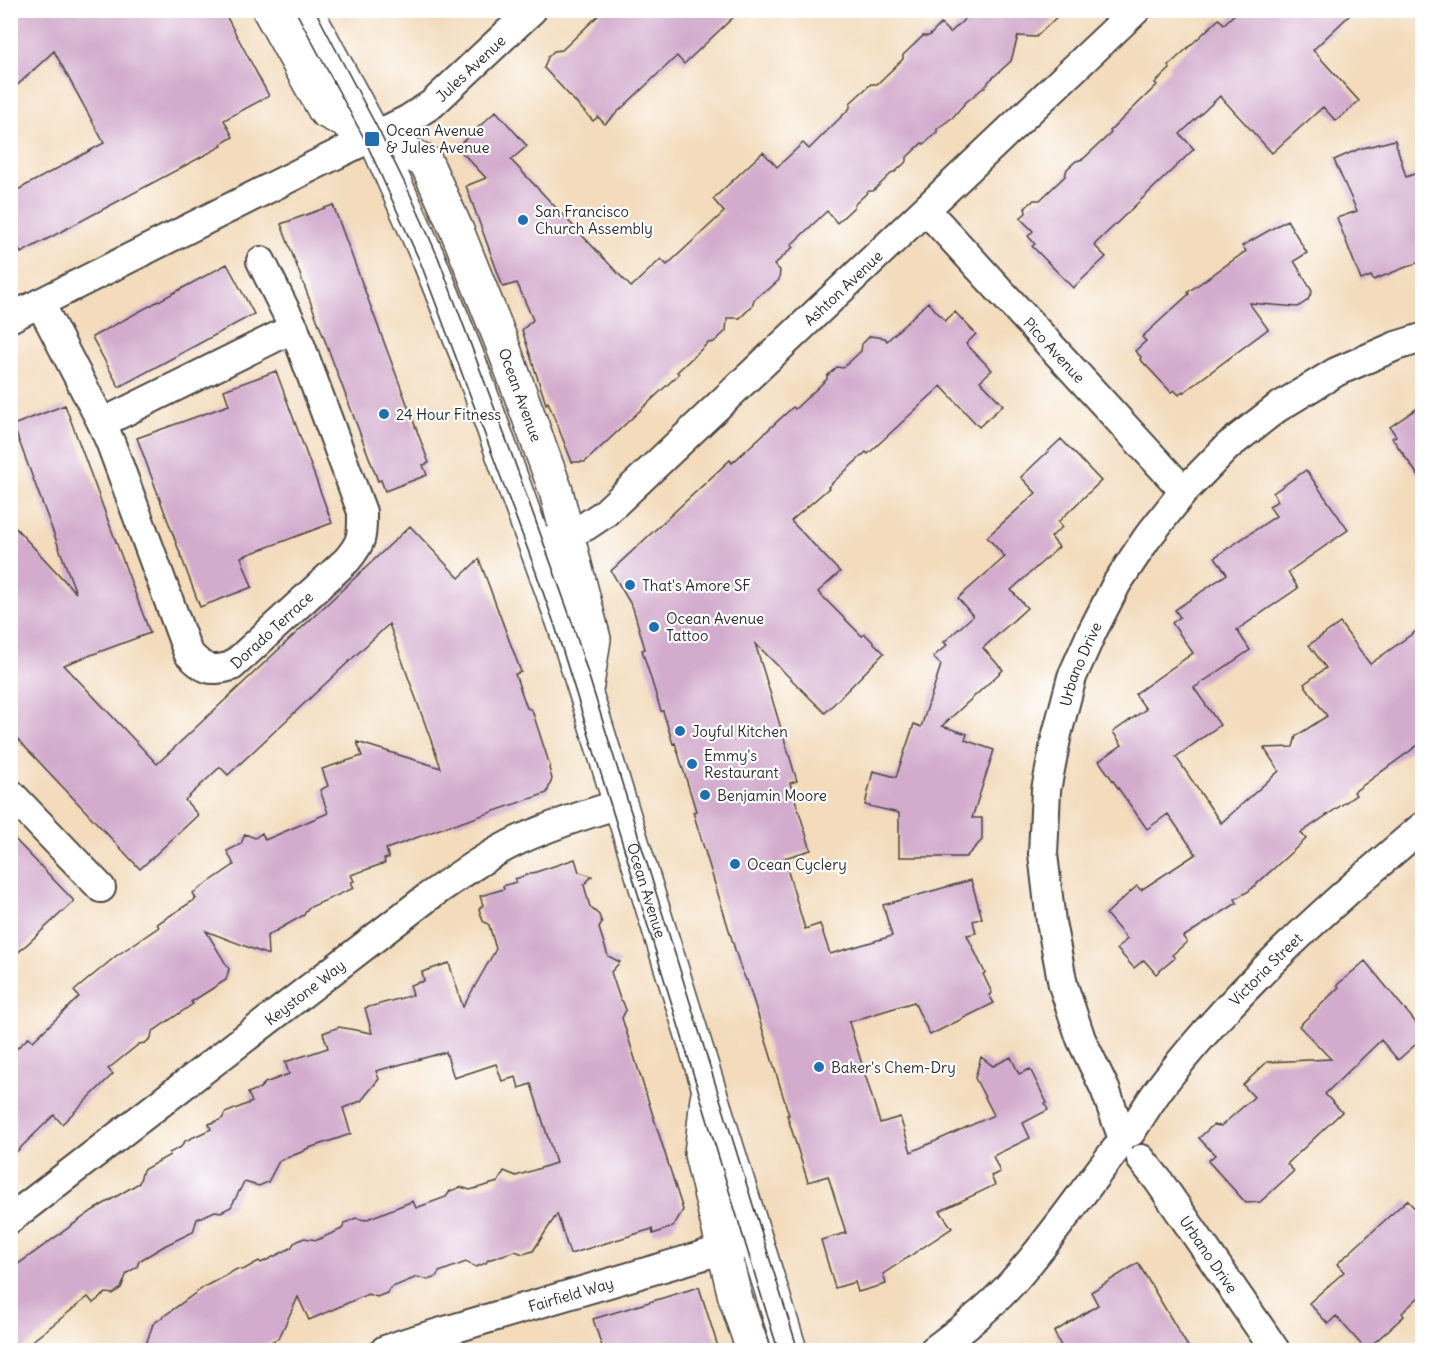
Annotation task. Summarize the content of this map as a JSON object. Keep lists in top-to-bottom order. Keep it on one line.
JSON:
{"streets":{"main road":["Ocean Avenue"],"street":["Jules Avenue","Ashton Avenue","Pico Avenue","Dorado Terrace","Urbano Drive","Victoria Street","Keystone Way","Fairfield Way"]},"crossings":[["Jules Avenue","Ocean Avenue"],["Ashton Avenue","Pico Avenue"],["Ashton Avenue","Ocean Avenue"],["Pico Avenue","Urbano Drive"],["Ocean Avenue","Keystone Way"],["Ocean Avenue","Fairfield Way"],["Urbano Drive","Victoria Street"]],"places":{"transit":["Ocean Avenue & Jules Avenue"],"other":["San Francisco Church Assembly","24 Hour Fitness","That's Amore SF","Ocean Avenue Tattoo","Joyful Kitchen","Emmy's Restaurant","Benjamin Moore","Ocean Cyclery","Baker's Chem-Dry"]}}
